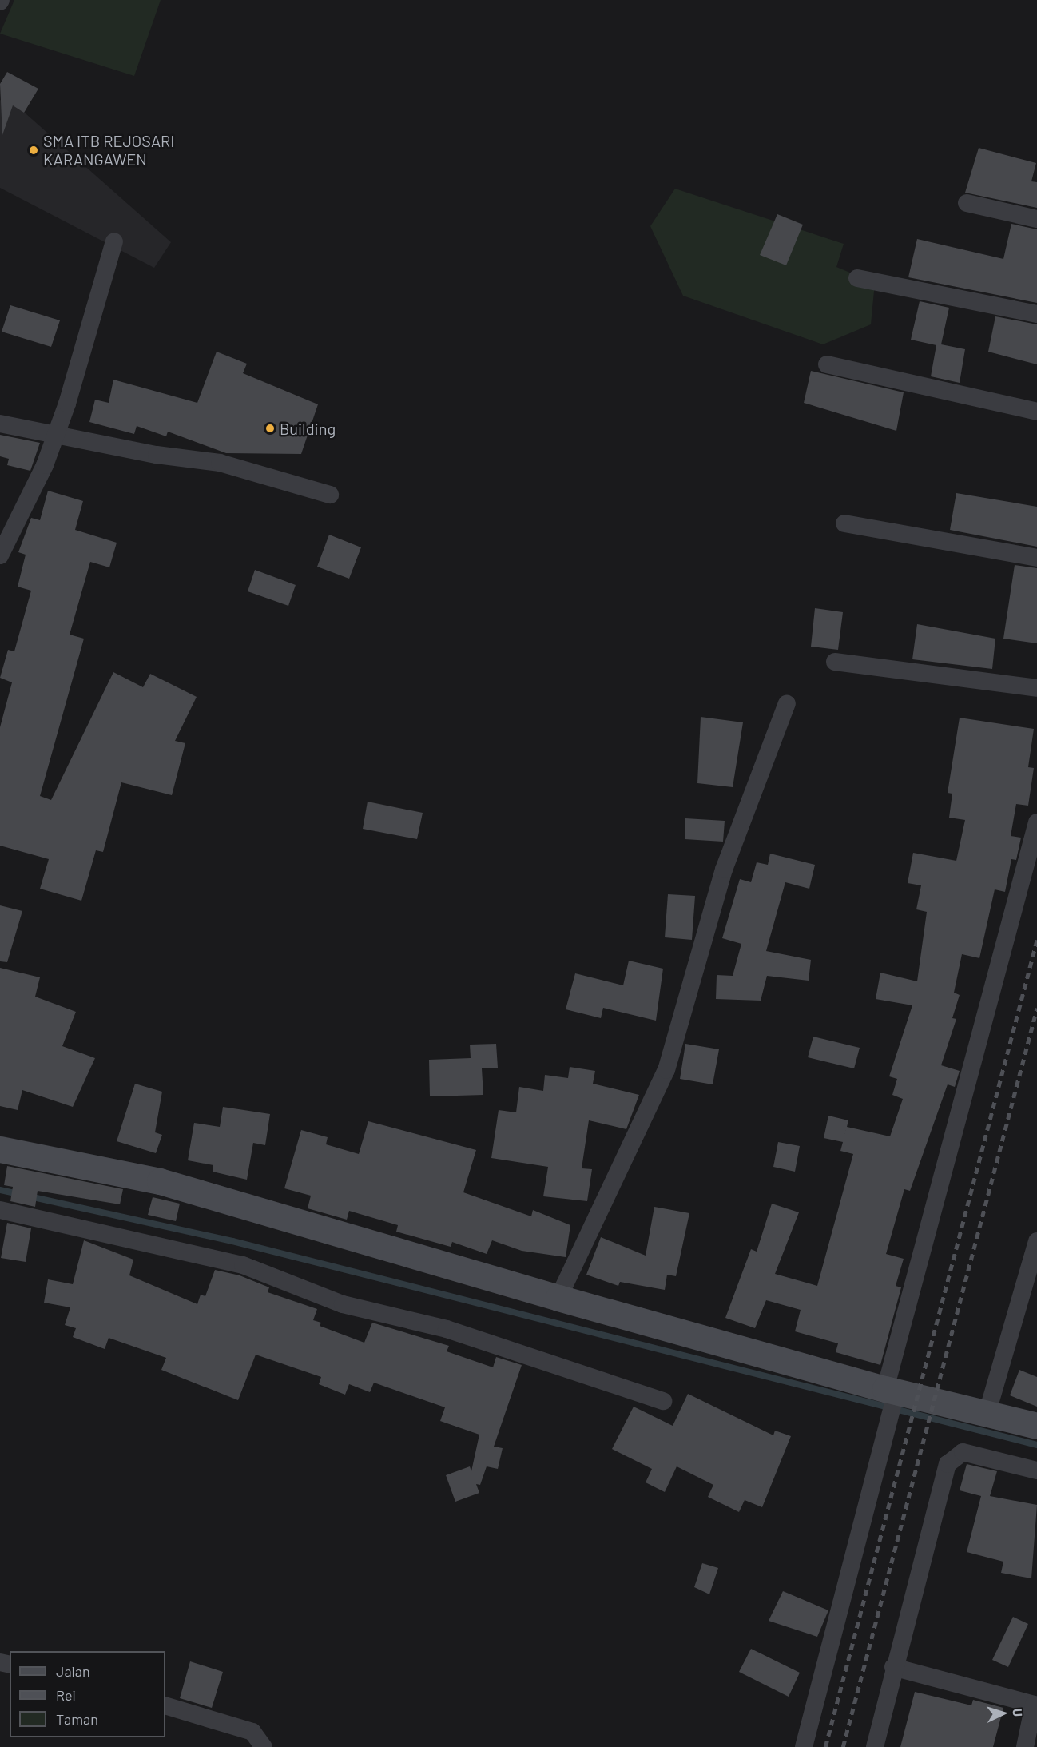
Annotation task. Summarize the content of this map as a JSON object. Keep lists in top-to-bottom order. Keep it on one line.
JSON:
{"places":["SMA ITB REJOSARI KARANGAWEN","Building"],"legend":["Jalan","Rel","Taman"],"north":"right"}
